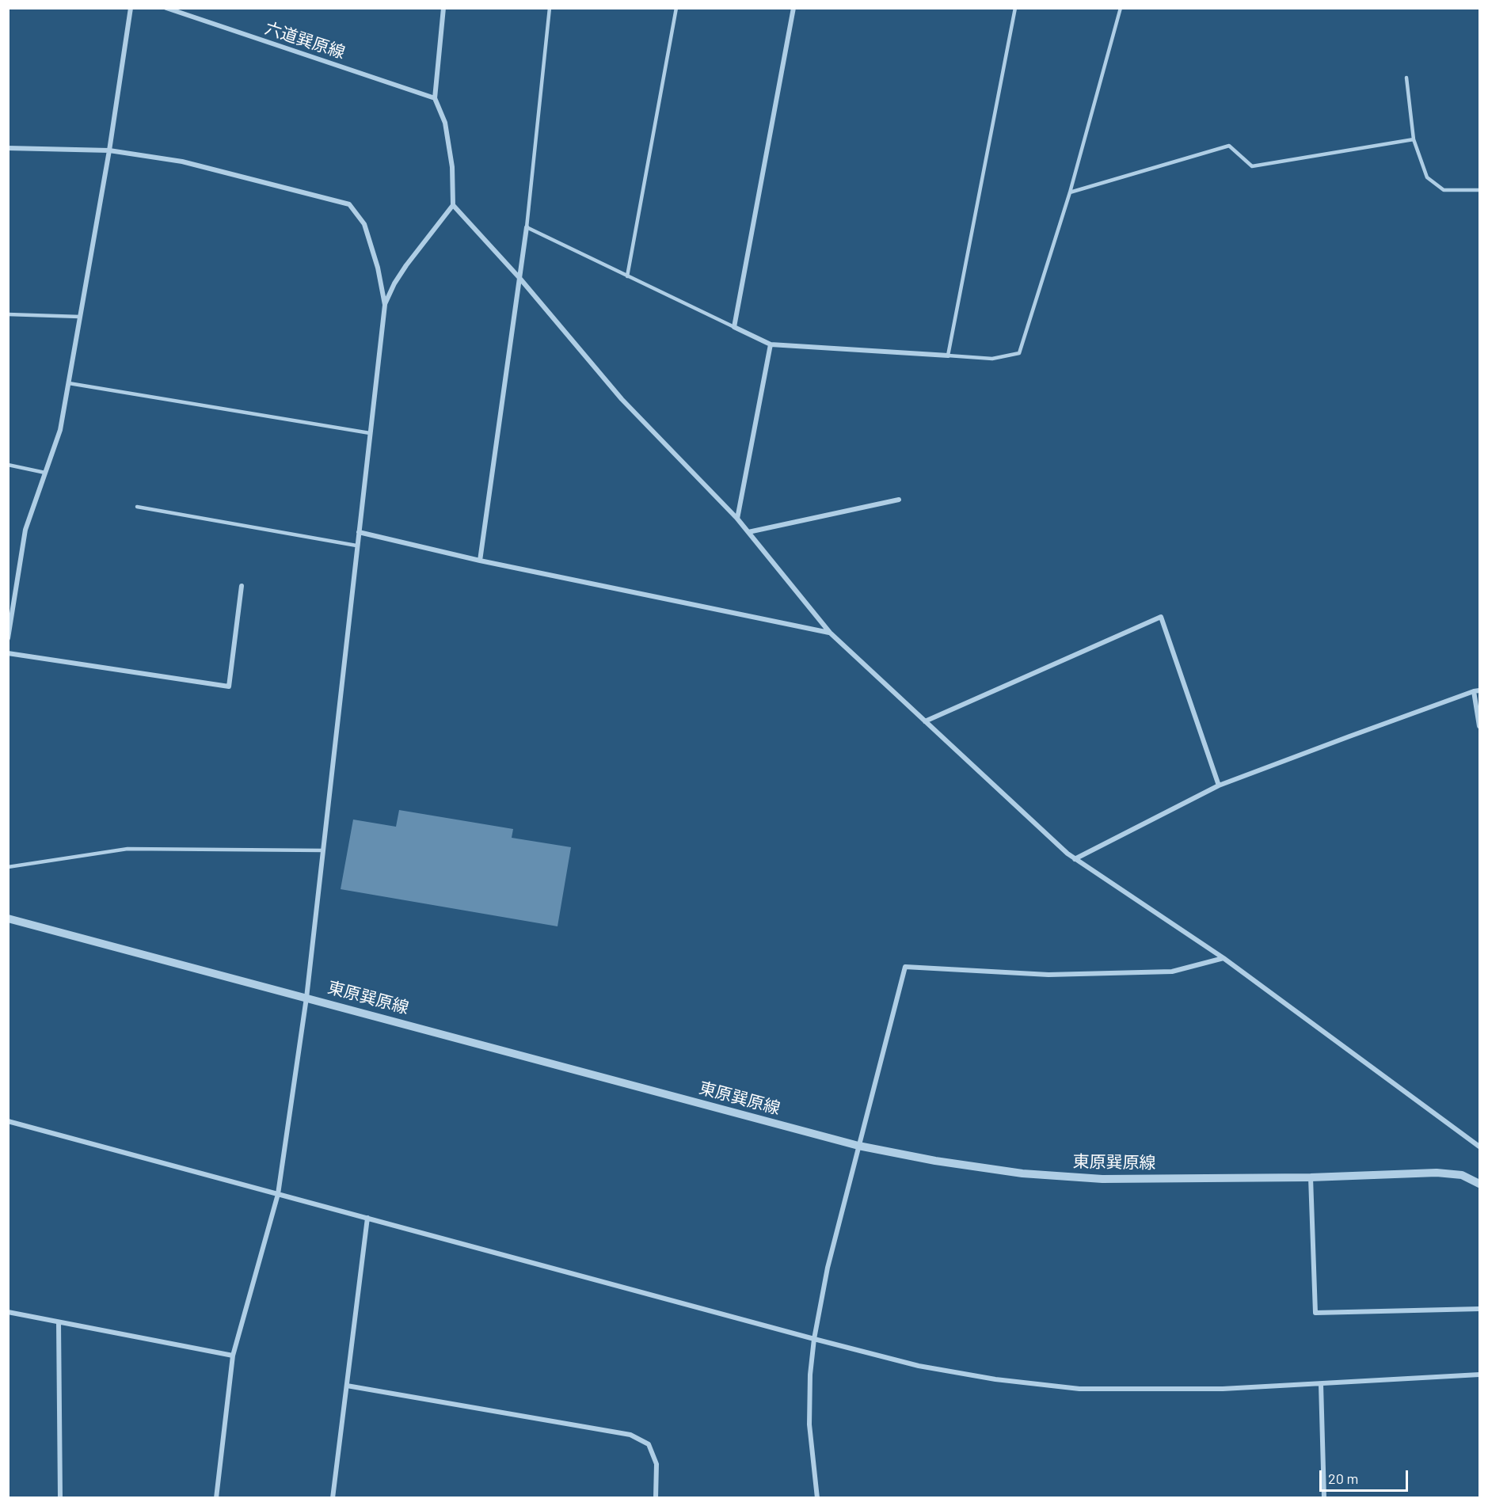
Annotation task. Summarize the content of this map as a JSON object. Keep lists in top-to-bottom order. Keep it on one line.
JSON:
{"streets":{"street":["六道巽原線","東原巽原線"]},"scale_bar":"20 m"}
